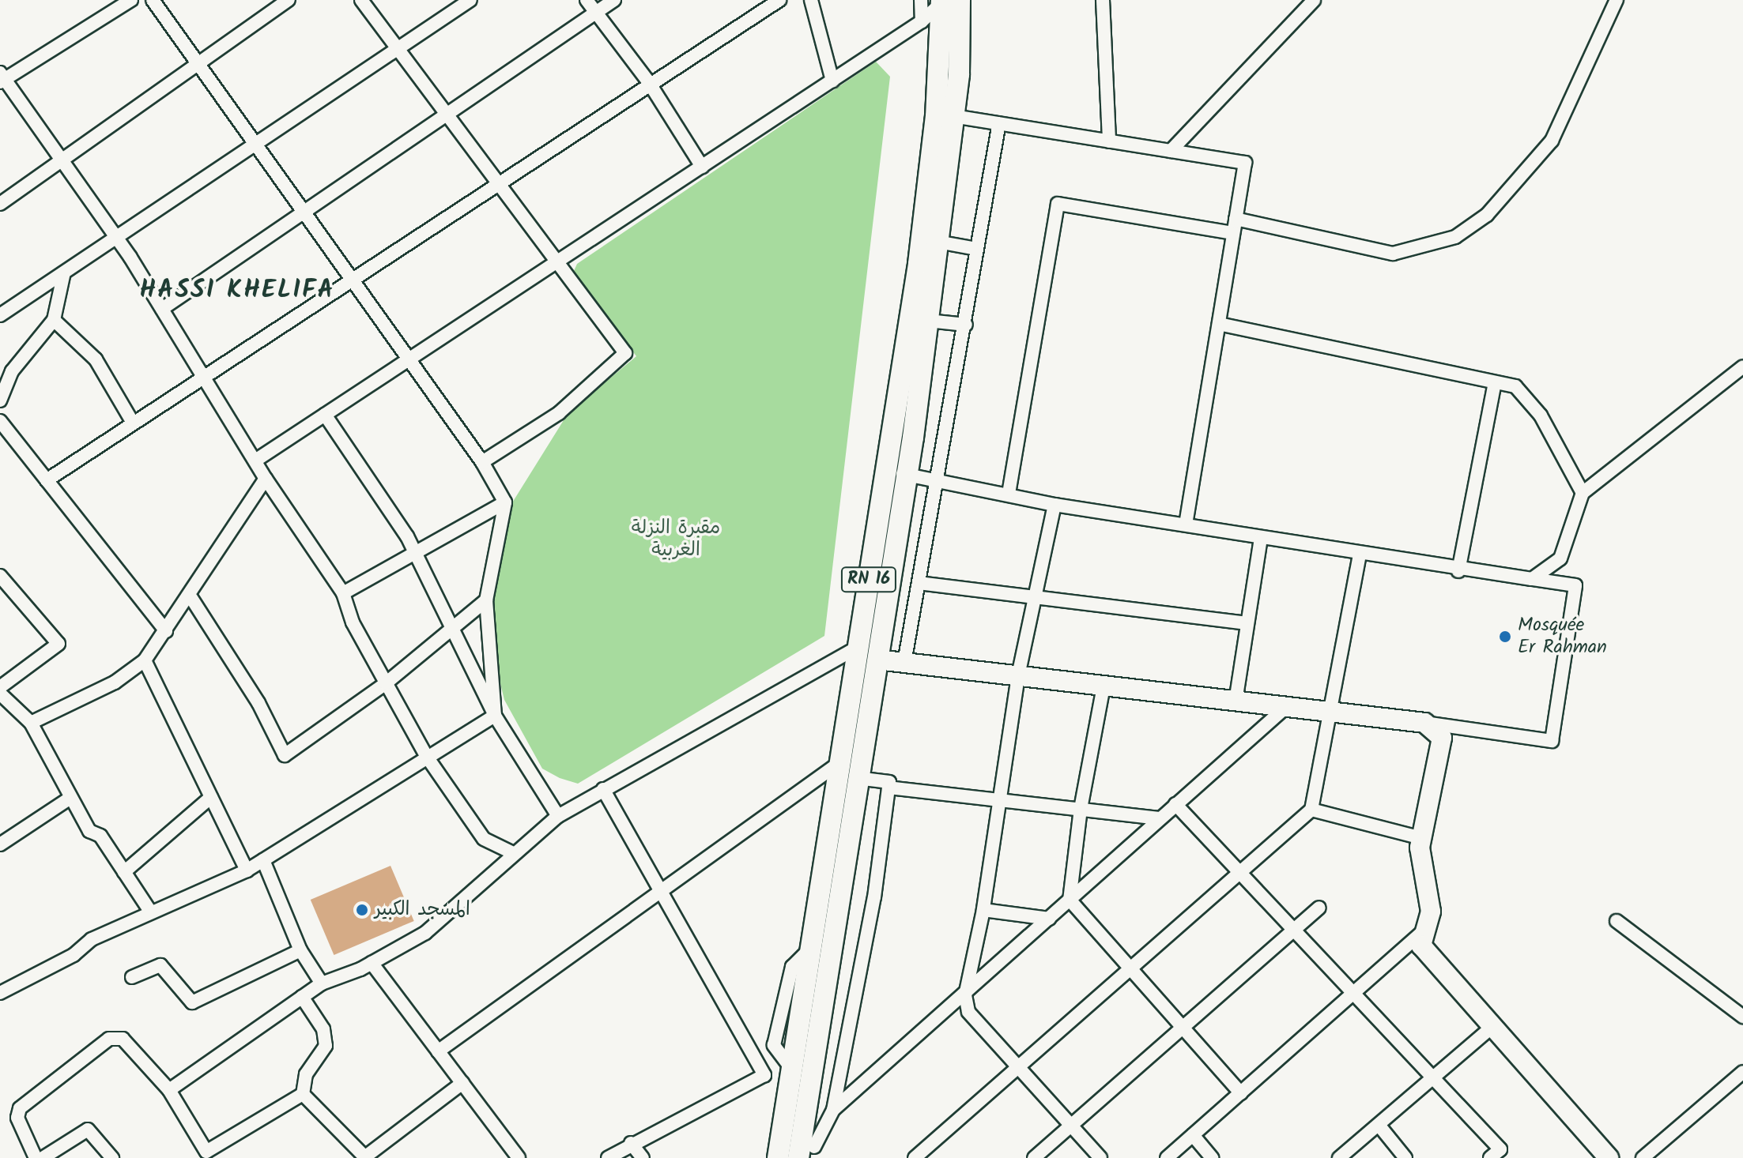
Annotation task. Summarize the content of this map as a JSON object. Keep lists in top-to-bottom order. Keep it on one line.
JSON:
{"streets":{"main road":["RN 16"]},"districts":["HASSI KHELIFA"],"parks":["مقبرة النزلة الغربية"],"places":["Mosquée Er Rahman","المسجد الكبير"]}
